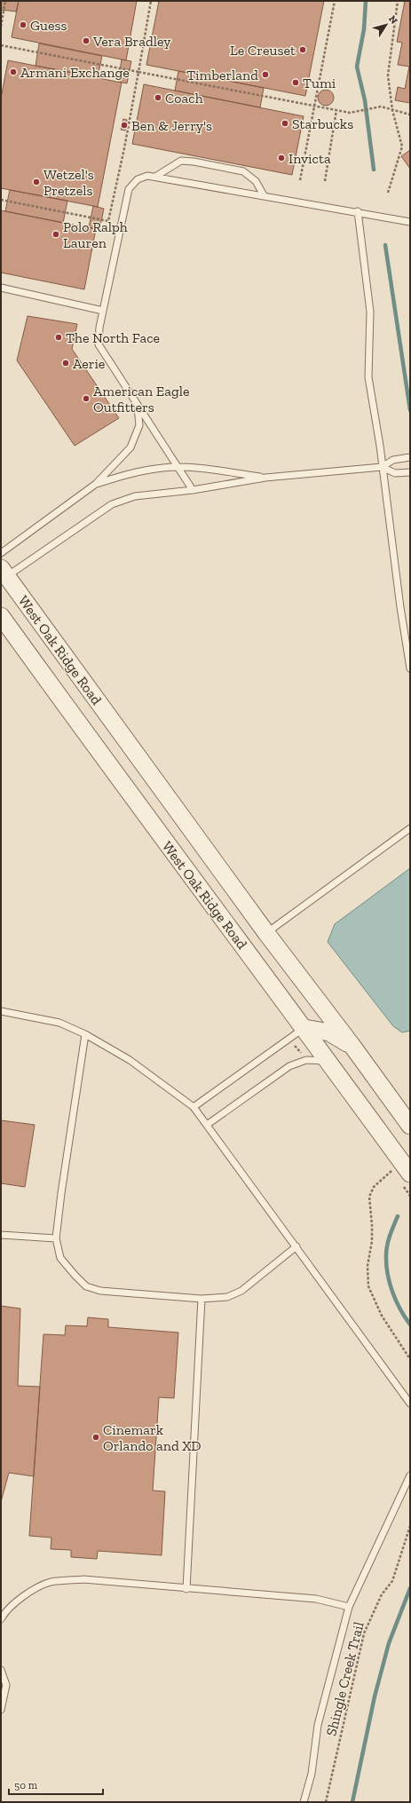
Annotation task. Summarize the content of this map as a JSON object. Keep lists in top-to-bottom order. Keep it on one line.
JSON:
{"streets":{"street":["West Oak Ridge Road"],"path":["Shingle Creek Trail"]},"places":["Guess","Vera Bradley","Le Creuset","Armani Exchange","Timberland","Tumi","Coach","Starbucks","Ben & Jerry's","Invicta","Wetzel's Pretzels","Polo Ralph Lauren","The North Face","Aerie","American Eagle Outfitters","Cinemark Orlando and XD"],"scale_bar":"50 m","north":"top right"}
